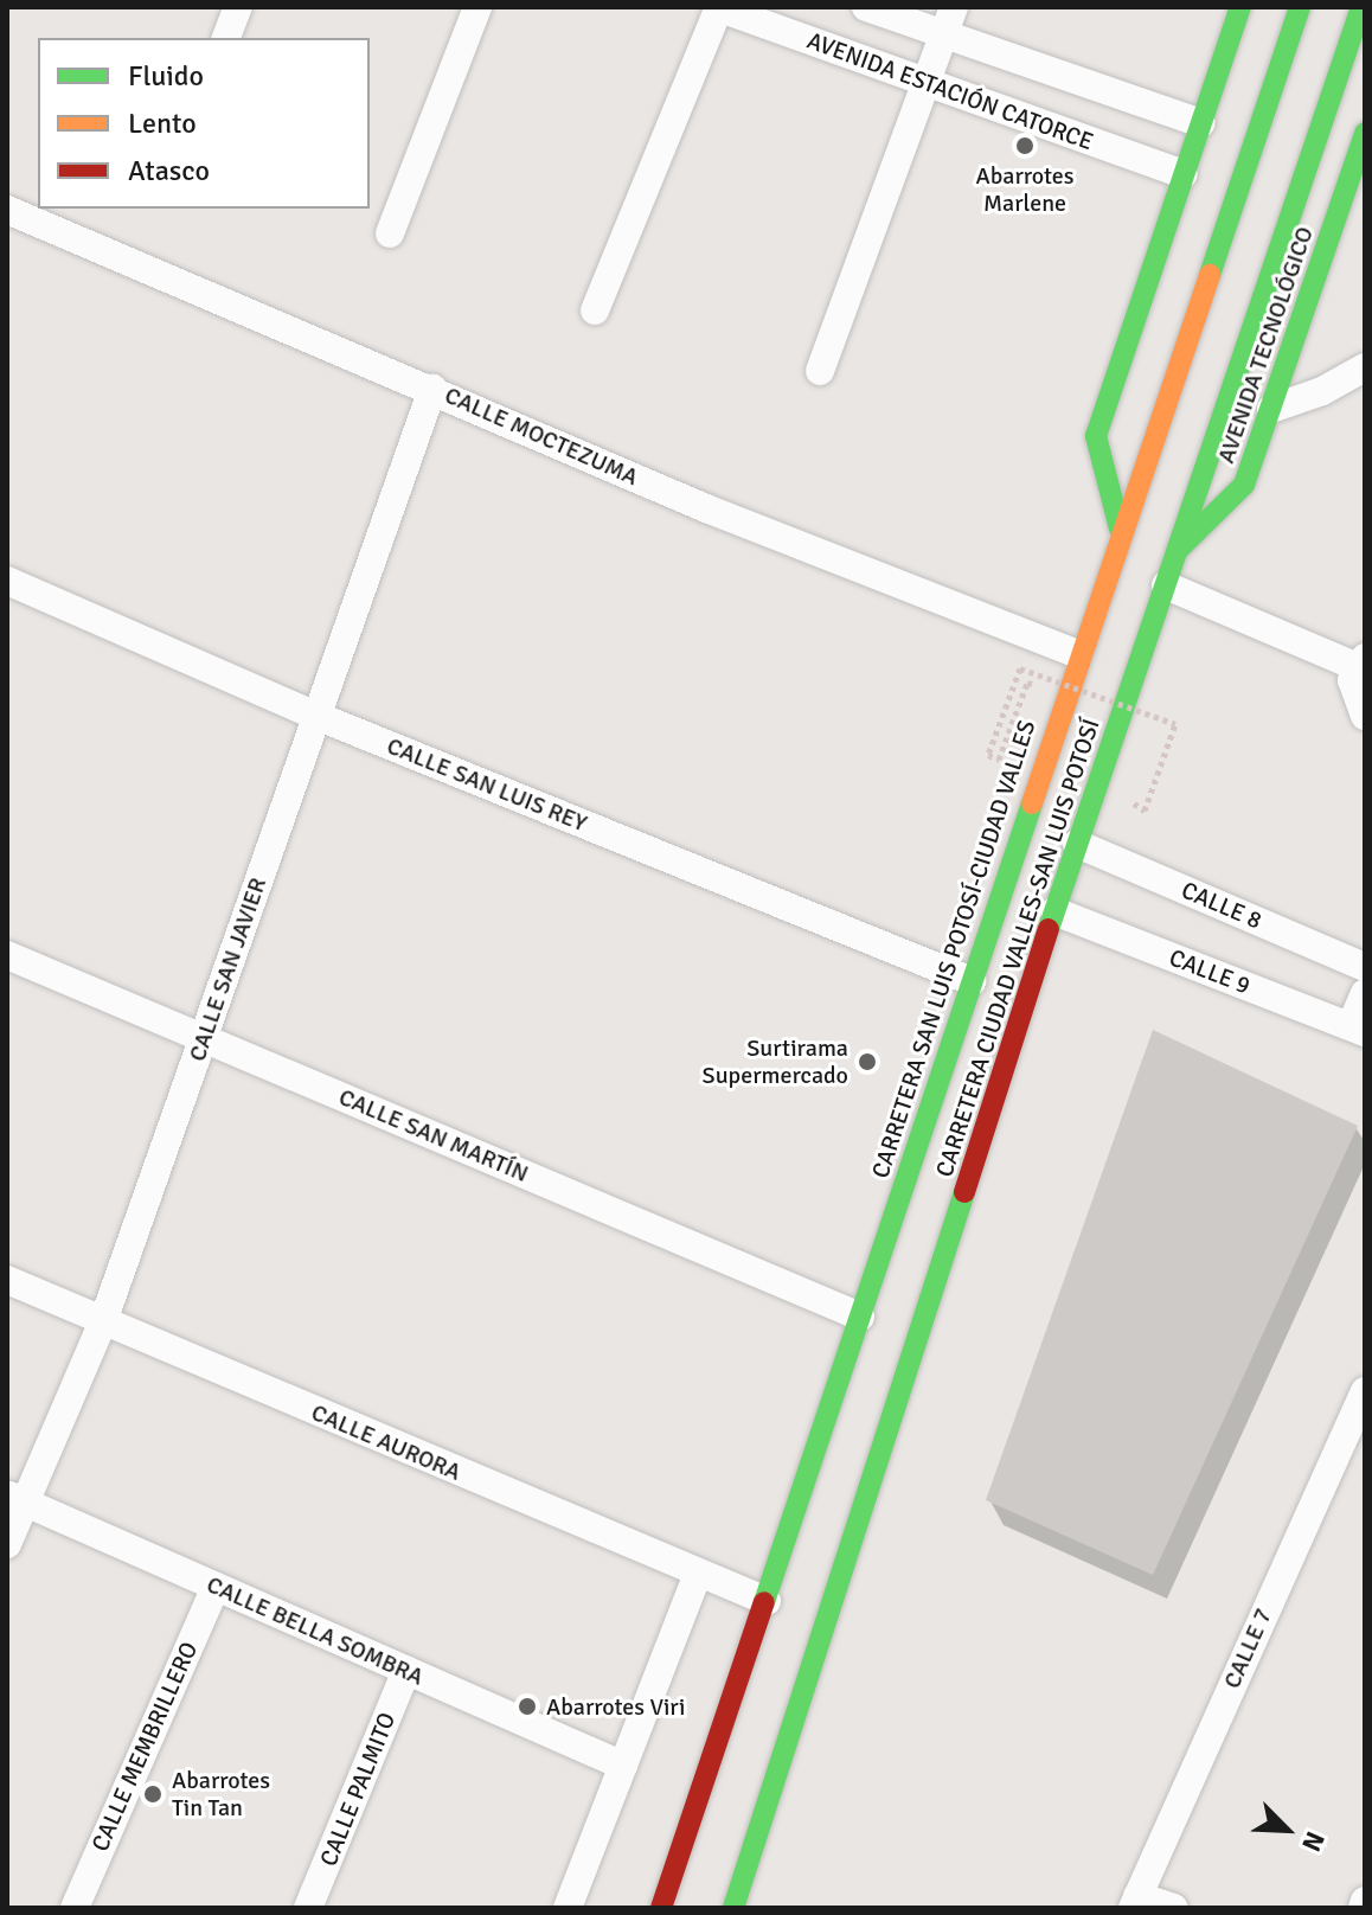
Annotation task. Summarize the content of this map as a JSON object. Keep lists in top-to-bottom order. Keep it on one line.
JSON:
{"streets":{"main road":["AVENIDA TECNOLÓGICO","CARRETERA CIUDAD VALLES-SAN LUIS POTOSÍ","CARRETERA SAN LUIS POTOSÍ-CIUDAD VALLES"],"street":["AVENIDA ESTACIÓN CATORCE","CALLE MOCTEZUMA","CALLE SAN LUIS REY","CALLE 8","CALLE SAN JAVIER","CALLE 9","CALLE SAN MARTÍN","CALLE AURORA","CALLE BELLA SOMBRA","CALLE 7","CALLE MEMBRILLERO","CALLE PALMITO"]},"crossings":[["AVENIDA TECNOLÓGICO","CARRETERA CIUDAD VALLES-SAN LUIS POTOSÍ"],["CALLE MOCTEZUMA","CARRETERA SAN LUIS POTOSÍ-CIUDAD VALLES"],["CALLE MOCTEZUMA","CALLE SAN JAVIER"],["CALLE SAN LUIS REY","CARRETERA SAN LUIS POTOSÍ-CIUDAD VALLES"],["CALLE SAN LUIS REY","CALLE SAN JAVIER"],["CALLE 8","CARRETERA CIUDAD VALLES-SAN LUIS POTOSÍ"],["CARRETERA CIUDAD VALLES-SAN LUIS POTOSÍ","CALLE 9"],["CARRETERA SAN LUIS POTOSÍ-CIUDAD VALLES","CALLE SAN MARTÍN"],["CARRETERA SAN LUIS POTOSÍ-CIUDAD VALLES","CALLE AURORA"],["CALLE SAN JAVIER","CALLE SAN MARTÍN"],["CALLE SAN JAVIER","CALLE AURORA"],["CALLE SAN JAVIER","CALLE BELLA SOMBRA"],["CALLE BELLA SOMBRA","CALLE MEMBRILLERO"],["CALLE BELLA SOMBRA","CALLE PALMITO"]],"places":["Abarrotes Marlene","Surtirama Supermercado","Abarrotes Viri","Abarrotes Tin Tan"],"legend":["Fluido","Lento","Atasco"],"north":"bottom right"}
